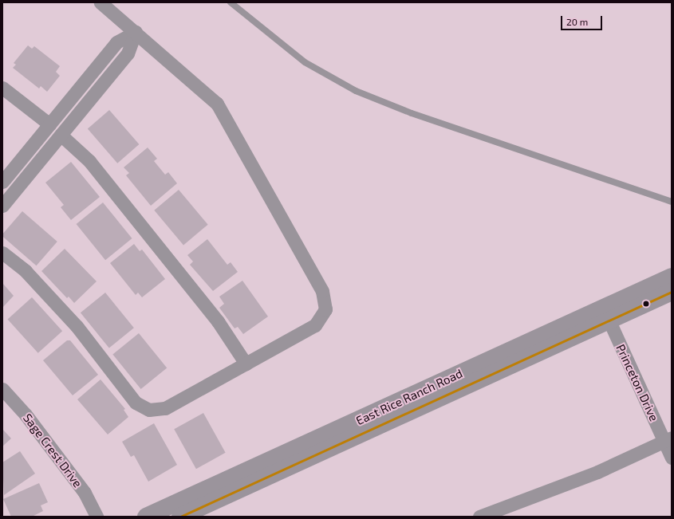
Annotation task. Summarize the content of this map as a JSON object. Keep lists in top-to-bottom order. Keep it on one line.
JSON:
{"streets":{"main road":["East Rice Ranch Road"],"street":["Princeton Drive","Sage Crest Drive"]},"crossings":[["Princeton Drive","East Rice Ranch Road"]],"scale_bar":"20 m"}
